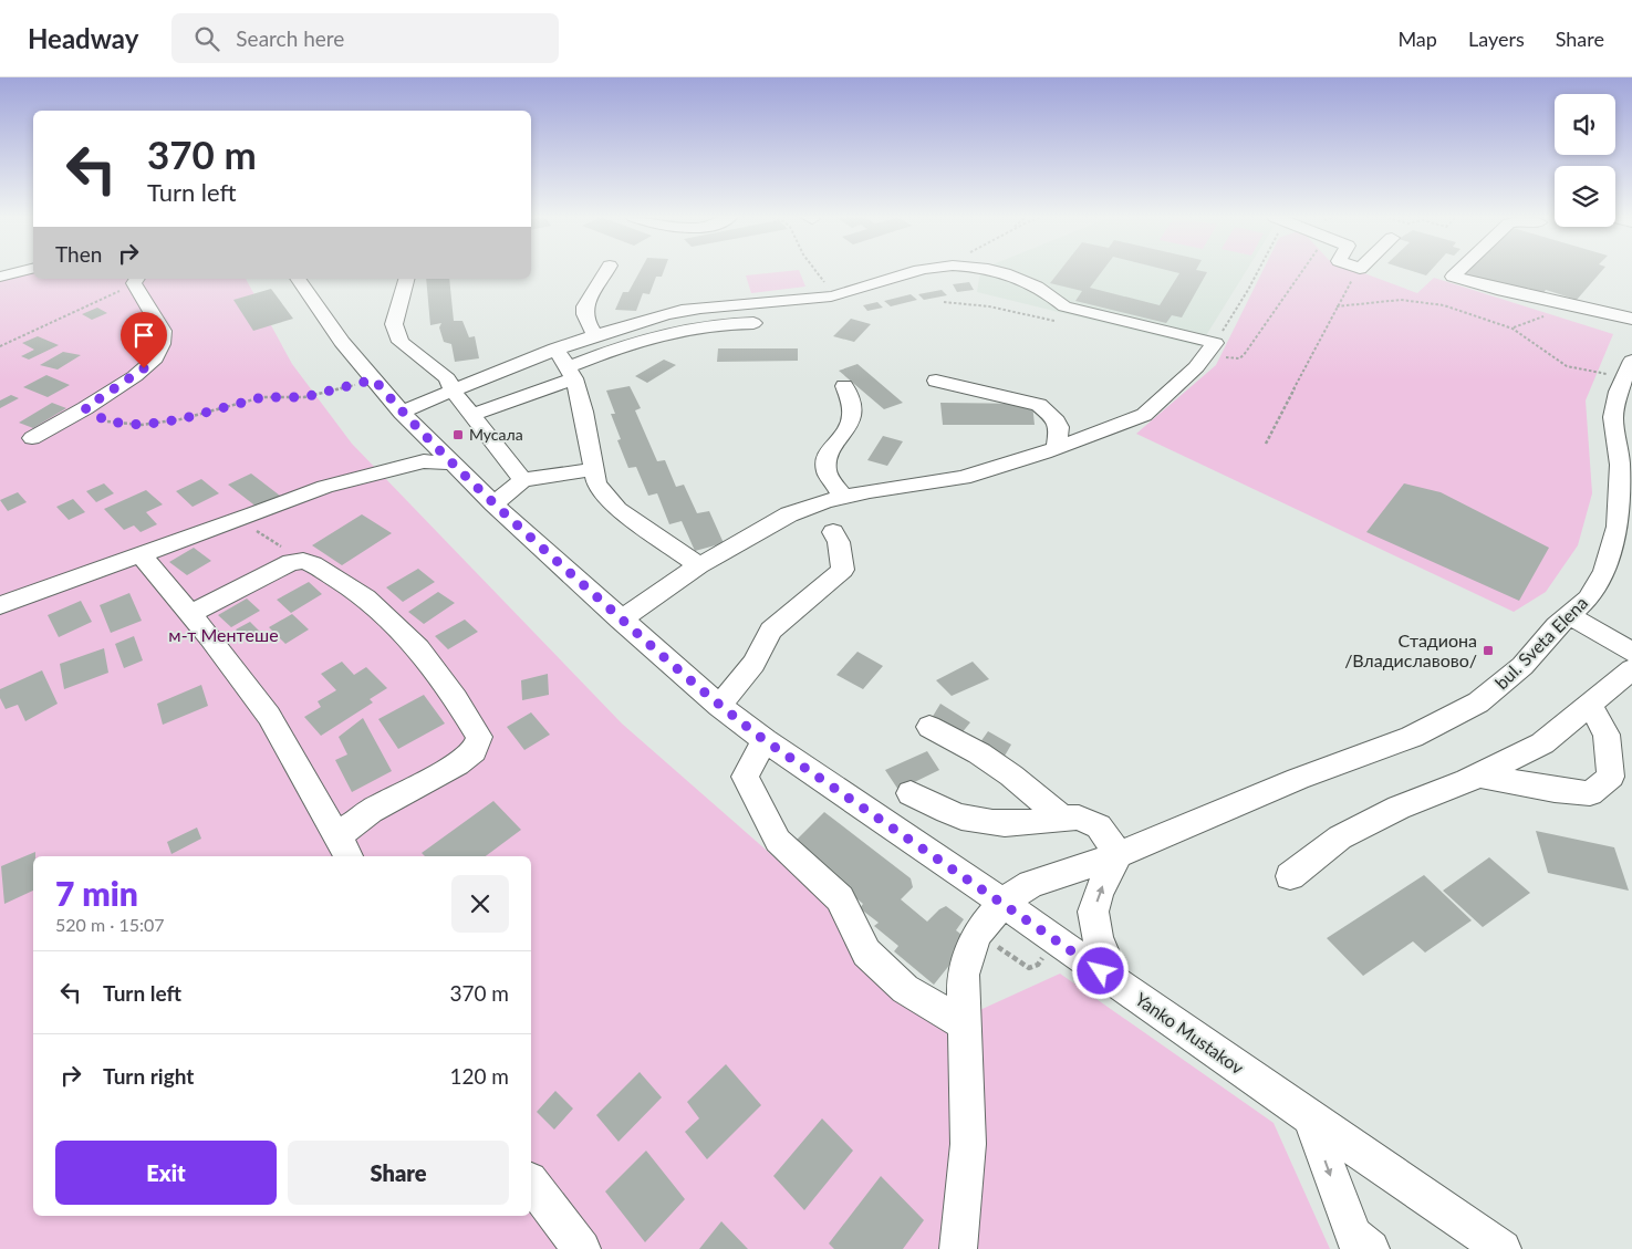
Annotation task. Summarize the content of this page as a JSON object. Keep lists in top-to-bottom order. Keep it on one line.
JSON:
{"streets":{"street":["bul. Sveta Elena","Yanko Mustakov"]},"crossings":[["bul. Sveta Elena","Yanko Mustakov"]],"parks":["м-т Ментeше"],"places":{"transit":["Мусала","Стадиона /Владиславово/"]},"page":{"header":"Headway","search":"Search here","nav":["Map","Layers","Share"],"turn":["370 m","Turn left"],"then":"Then","heading":["7 min","520 m · 15:07"],"list":[{"name":"Turn left","value":"370 m"},{"name":"Turn right","value":"120 m"}],"buttons":["Exit","Share"]}}
